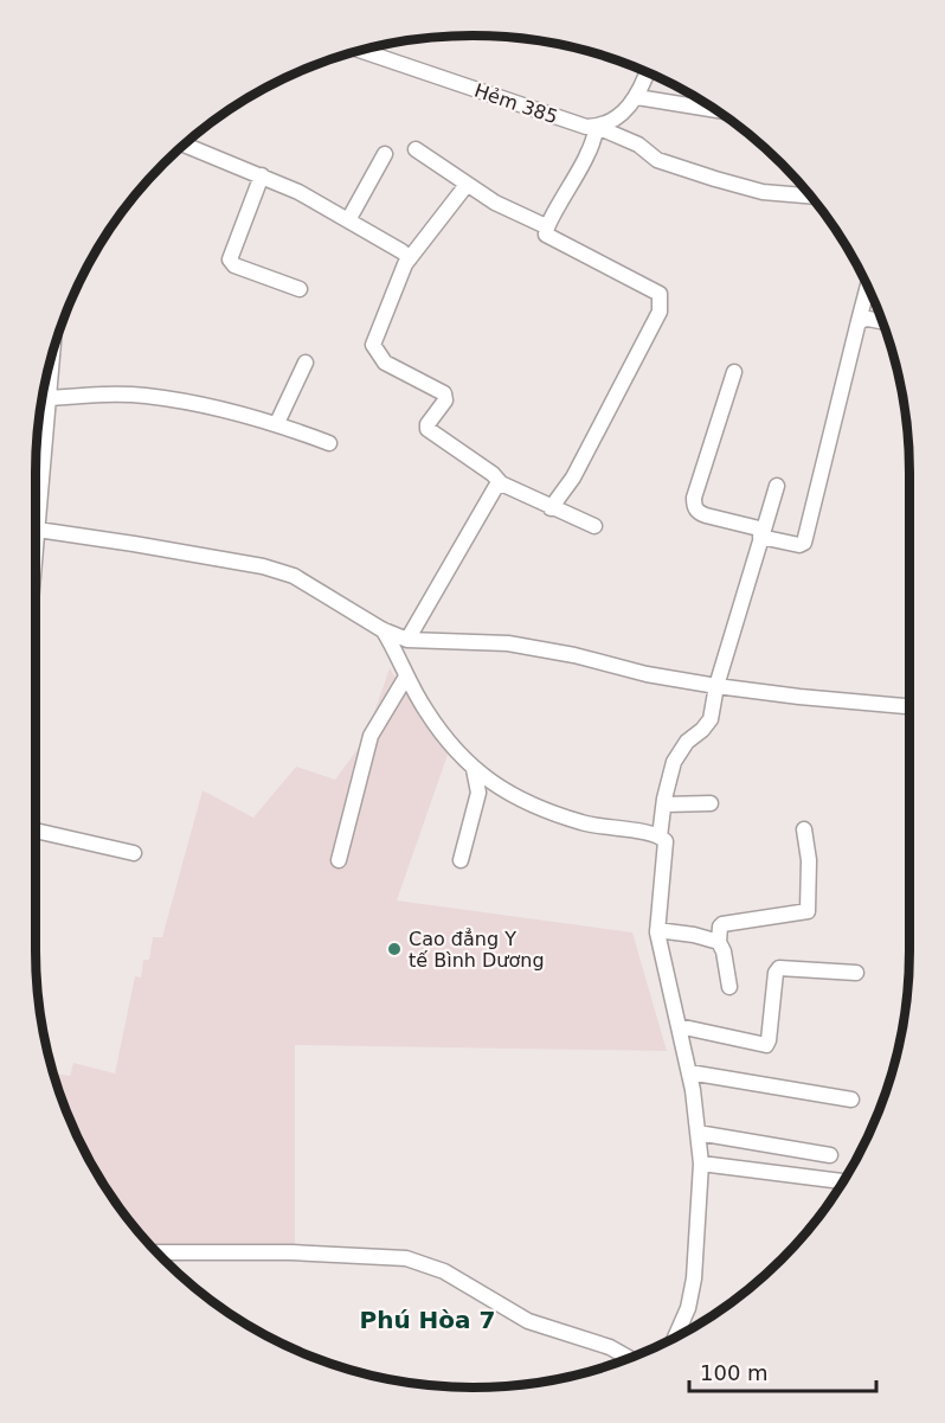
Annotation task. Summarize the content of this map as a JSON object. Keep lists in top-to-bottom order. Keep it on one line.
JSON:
{"streets":{"street":["Hẻm 385"]},"districts":["Phú Hòa 7"],"places":["Cao đẳng Y tế Bình Dương"],"scale_bar":"100 m"}
